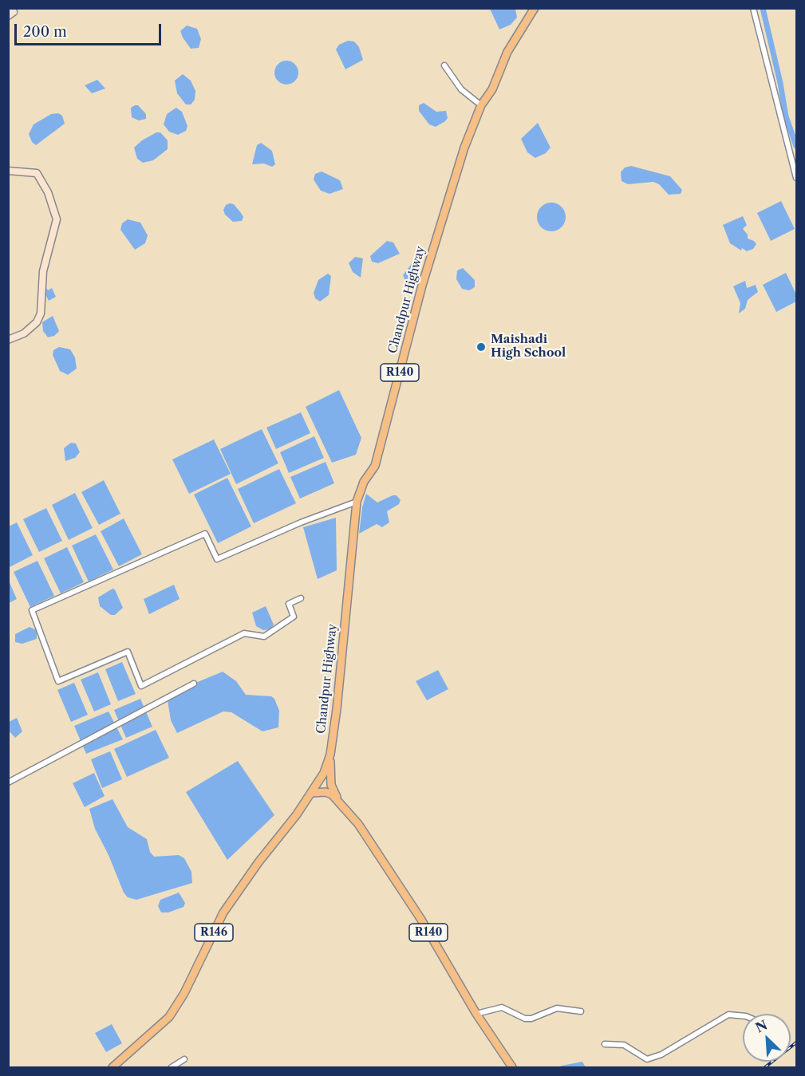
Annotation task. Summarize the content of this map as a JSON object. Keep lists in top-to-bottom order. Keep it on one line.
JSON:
{"streets":{"main road":["Chandpur Highway","R140","R146"]},"crossings":[["Chandpur Highway","R140"],["R140","R146"]],"places":["Maishadi High School"],"scale_bar":"200 m","north":"top left"}
